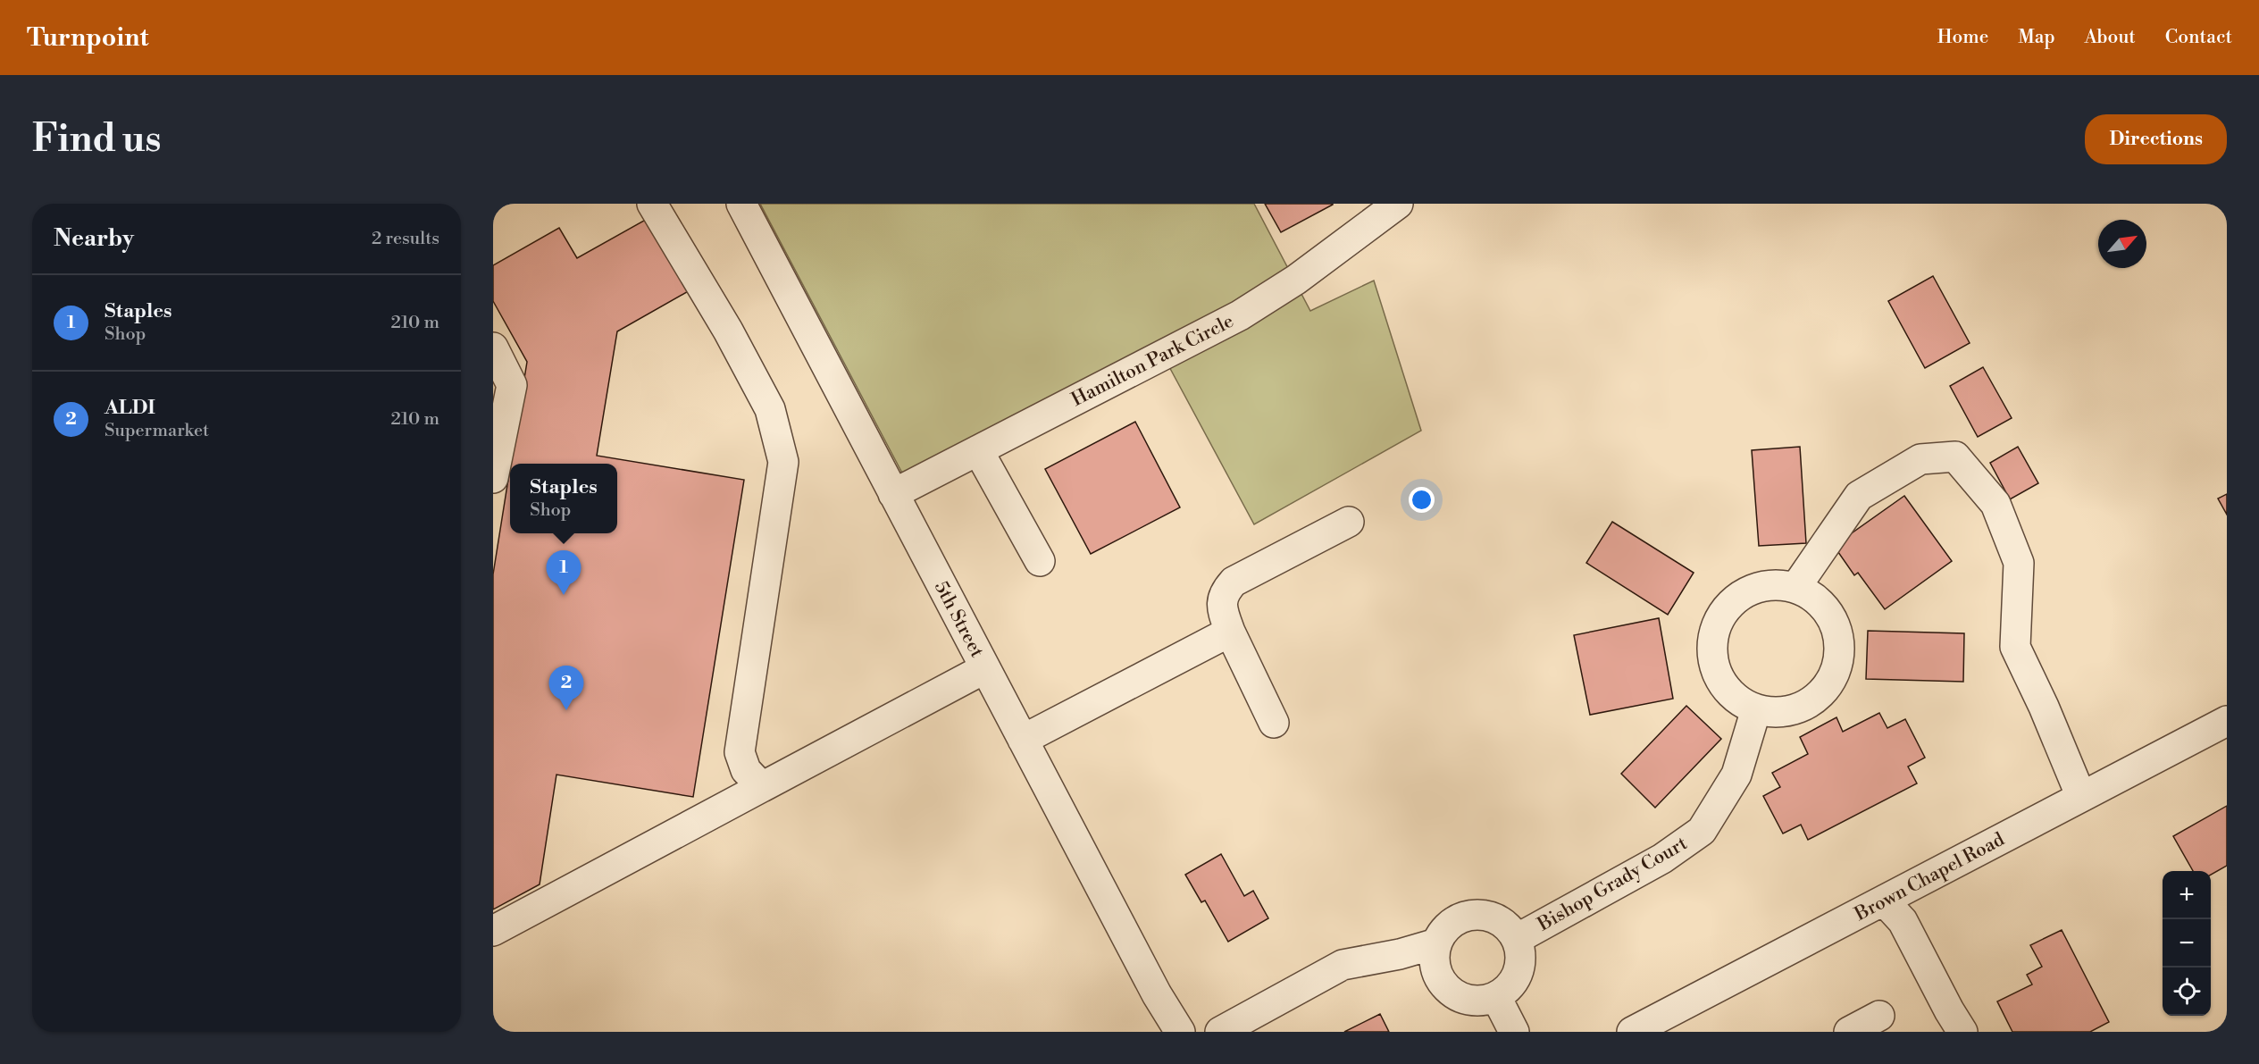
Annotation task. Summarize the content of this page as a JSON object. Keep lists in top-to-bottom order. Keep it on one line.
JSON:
{"streets":{"street":["Hamilton Park Circle","5th Street","Brown Chapel Road","Bishop Grady Court"]},"crossings":[["Hamilton Park Circle","5th Street"]],"north":"top right","page":{"header":"Turnpoint","nav":["Home","Map","About","Contact"],"buttons":"Directions","title":"Find us","heading":["Nearby","2 results"],"list":[{"mark":"1","name":"Staples","note":"Shop","value":"210 m"},{"mark":"2","name":"ALDI","note":"Supermarket","value":"210 m"}],"popup":["Staples","Shop"],"pins":["1","2"],"map_buttons":["+","−"]}}
